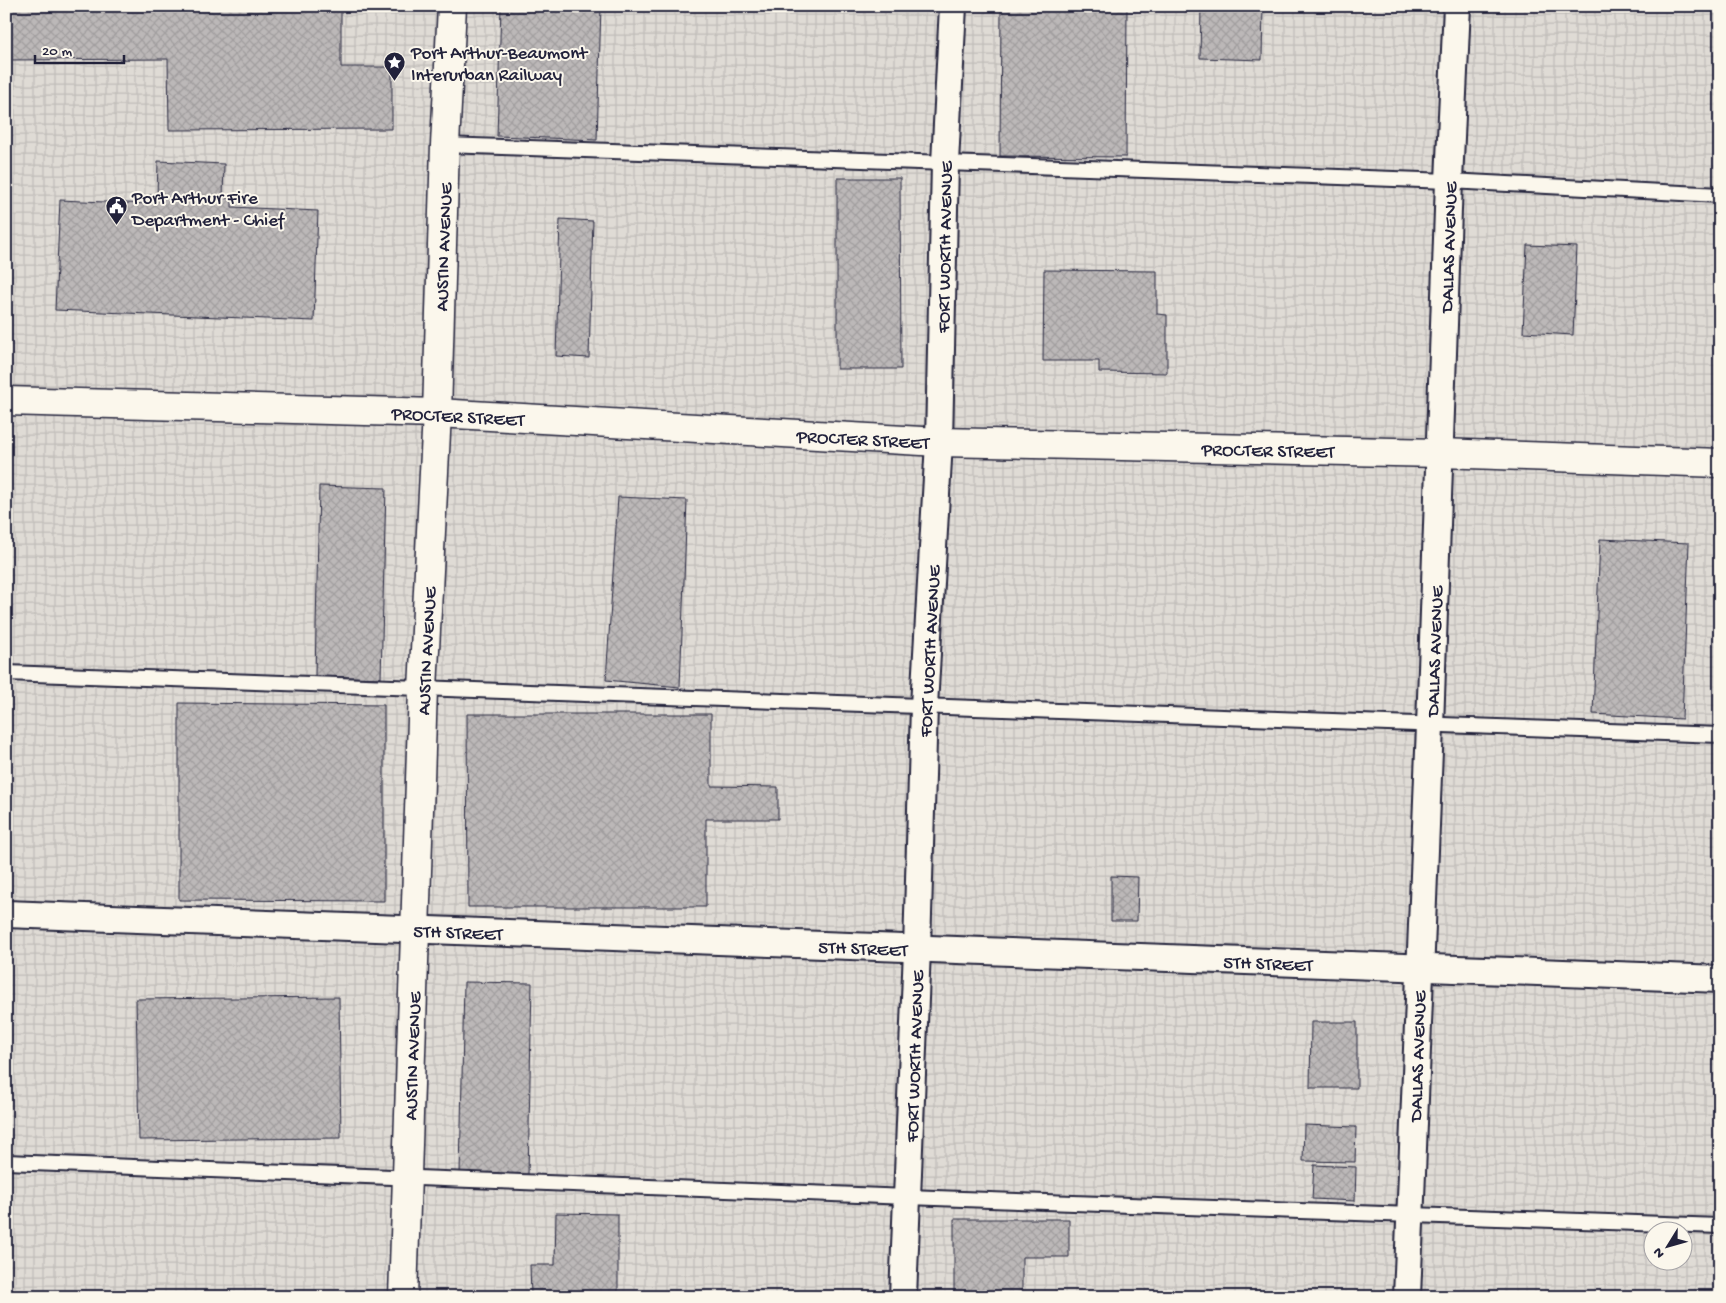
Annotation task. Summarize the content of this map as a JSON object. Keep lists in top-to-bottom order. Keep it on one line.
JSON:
{"streets":{"main road":["AUSTIN AVENUE","PROCTER STREET"],"street":["FORT WORTH AVENUE","DALLAS AVENUE","5TH STREET"]},"crossings":[["AUSTIN AVENUE","PROCTER STREET"],["AUSTIN AVENUE","5TH STREET"],["FORT WORTH AVENUE","PROCTER STREET"],["FORT WORTH AVENUE","5TH STREET"],["DALLAS AVENUE","PROCTER STREET"],["DALLAS AVENUE","5TH STREET"]],"places":{"place":["Port Arthur-Beaumont Interurban Railway"],"public building":["Port Arthur Fire Department - Chief"]},"scale_bar":"20 m","north":"bottom left"}
